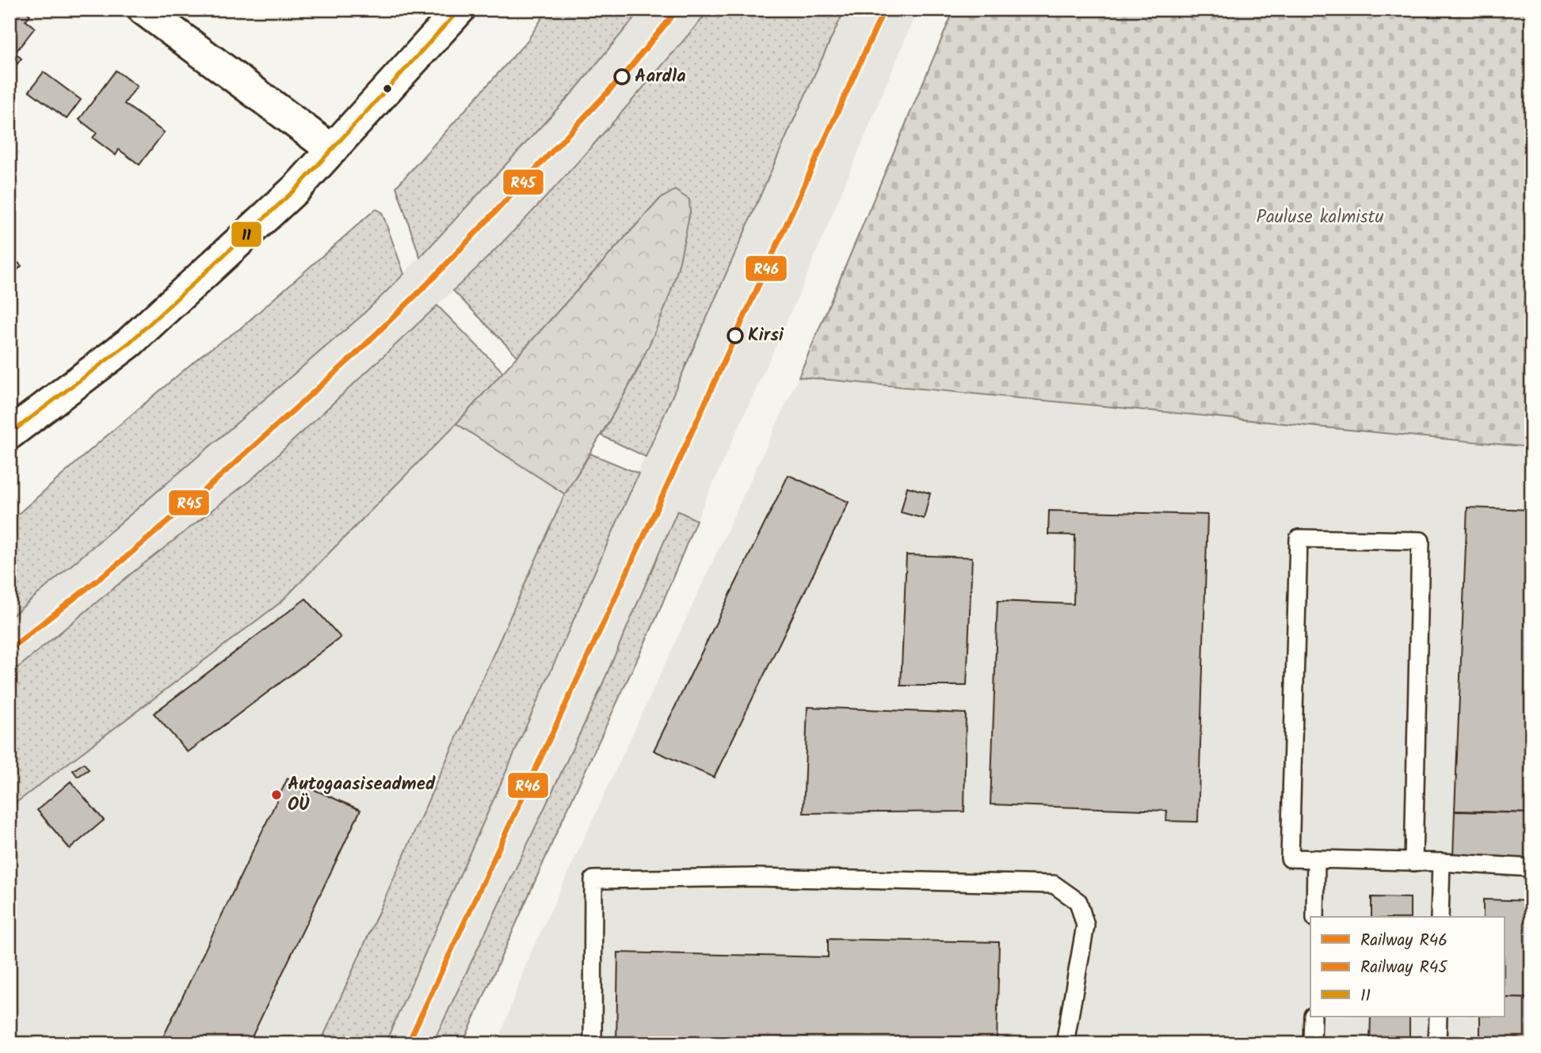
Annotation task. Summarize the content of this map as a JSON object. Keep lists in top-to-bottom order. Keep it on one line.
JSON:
{"parks":["Pauluse kalmistu"],"places":["Aardla","Kirsi","Autogaasiseadmed OÜ"],"lines":["rail line R46","rail line R45","transit line 11"],"legend":["Railway R46","Railway R45","11"]}
